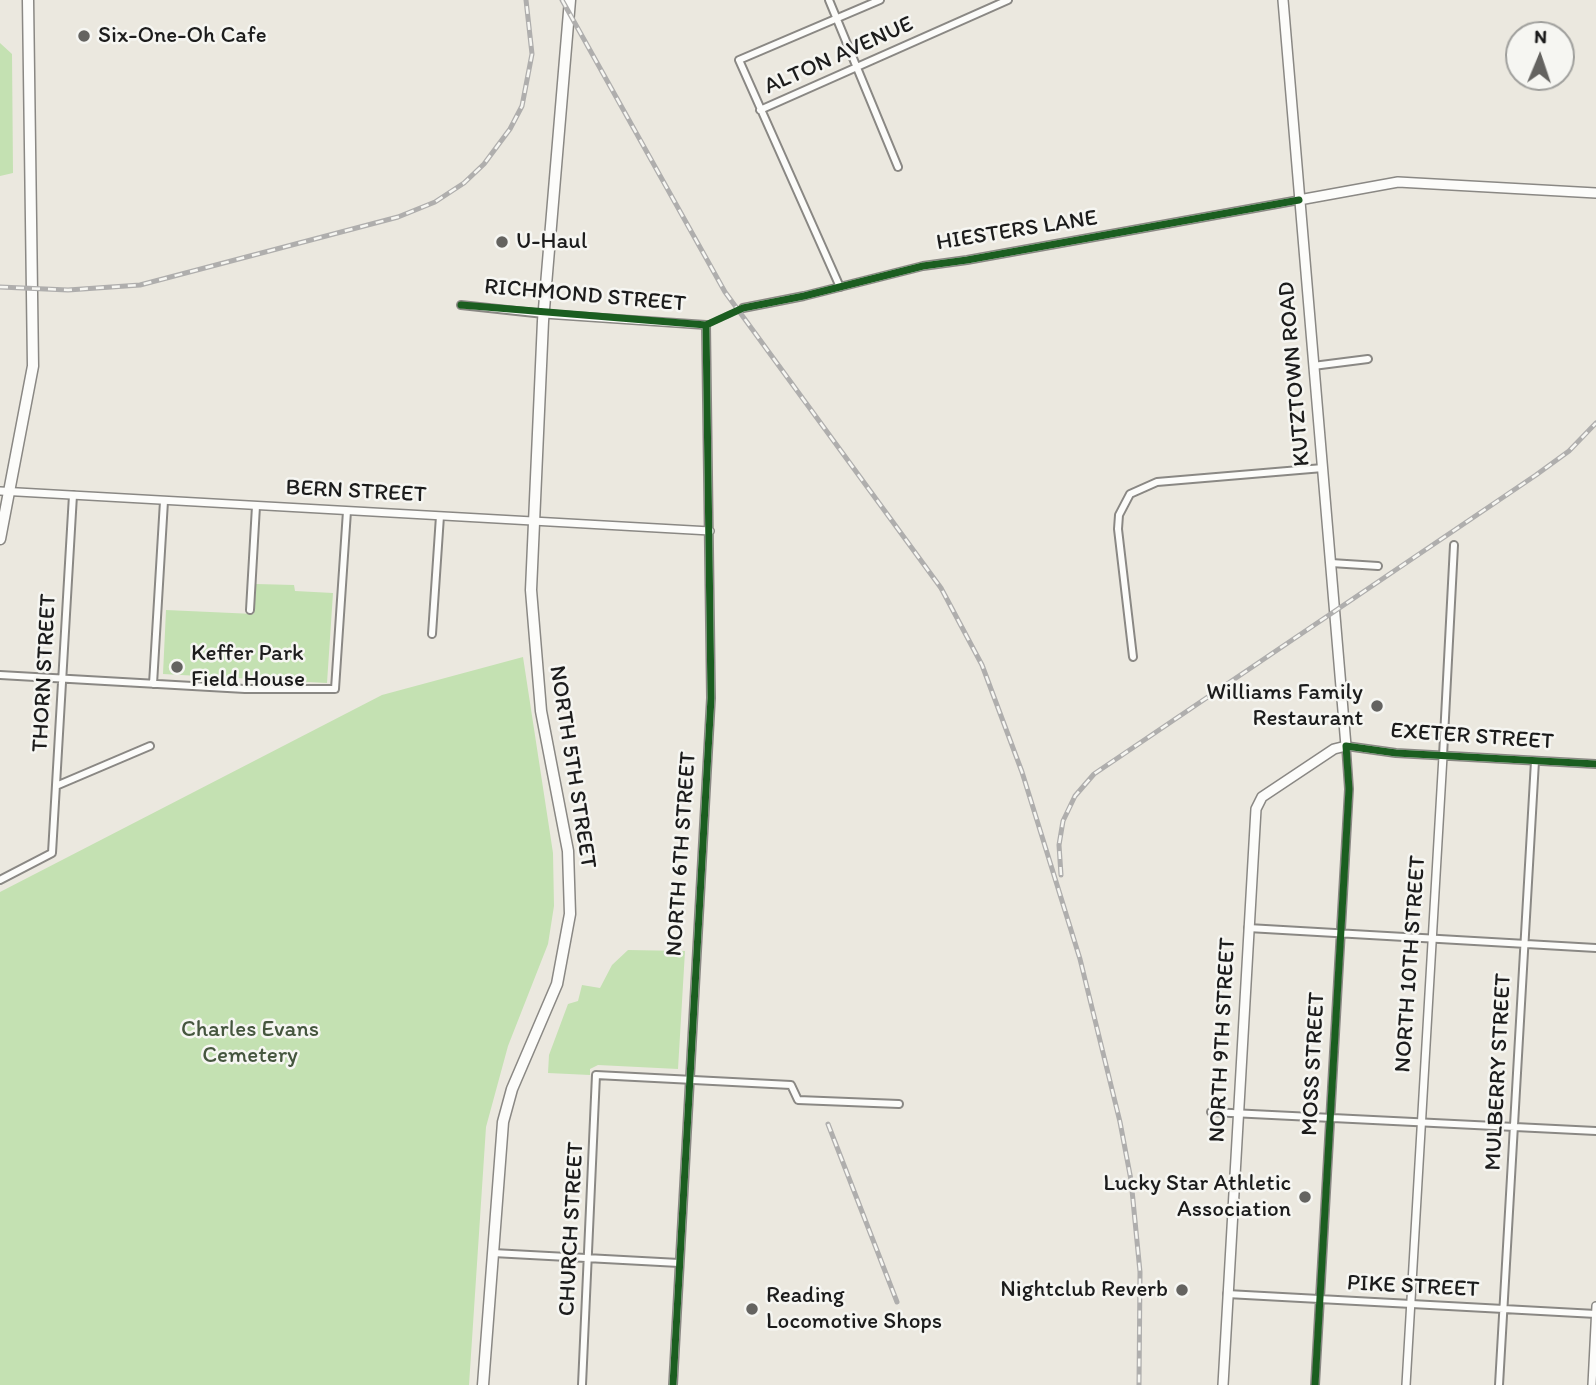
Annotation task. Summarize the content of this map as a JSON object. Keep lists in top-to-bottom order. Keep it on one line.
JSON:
{"streets":{"main road":["KUTZTOWN ROAD","NORTH 5TH STREET","NORTH 9TH STREET"],"street":["ALTON AVENUE","HIESTERS LANE","RICHMOND STREET","BERN STREET","THORN STREET","EXETER STREET","NORTH 6TH STREET","NORTH 10TH STREET","MOSS STREET","MULBERRY STREET","CHURCH STREET","PIKE STREET"]},"crossings":[["HIESTERS LANE","KUTZTOWN ROAD"],["RICHMOND STREET","NORTH 5TH STREET"],["RICHMOND STREET","NORTH 6TH STREET"],["KUTZTOWN ROAD","EXETER STREET"],["KUTZTOWN ROAD","NORTH 9TH STREET"],["KUTZTOWN ROAD","MOSS STREET"],["BERN STREET","THORN STREET"],["BERN STREET","NORTH 5TH STREET"],["BERN STREET","NORTH 6TH STREET"],["EXETER STREET","NORTH 10TH STREET"],["EXETER STREET","NORTH 9TH STREET"],["EXETER STREET","MOSS STREET"],["EXETER STREET","MULBERRY STREET"],["NORTH 6TH STREET","CHURCH STREET"],["NORTH 10TH STREET","PIKE STREET"],["NORTH 9TH STREET","MOSS STREET"],["NORTH 9TH STREET","PIKE STREET"],["MOSS STREET","PIKE STREET"],["MULBERRY STREET","PIKE STREET"]],"parks":["Charles Evans Cemetery"],"places":["Six-One-Oh Cafe","U-Haul","Keffer Park Field House","Williams Family Restaurant","Lucky Star Athletic Association","Nightclub Reverb","Reading Locomotive Shops"],"north":"top"}
